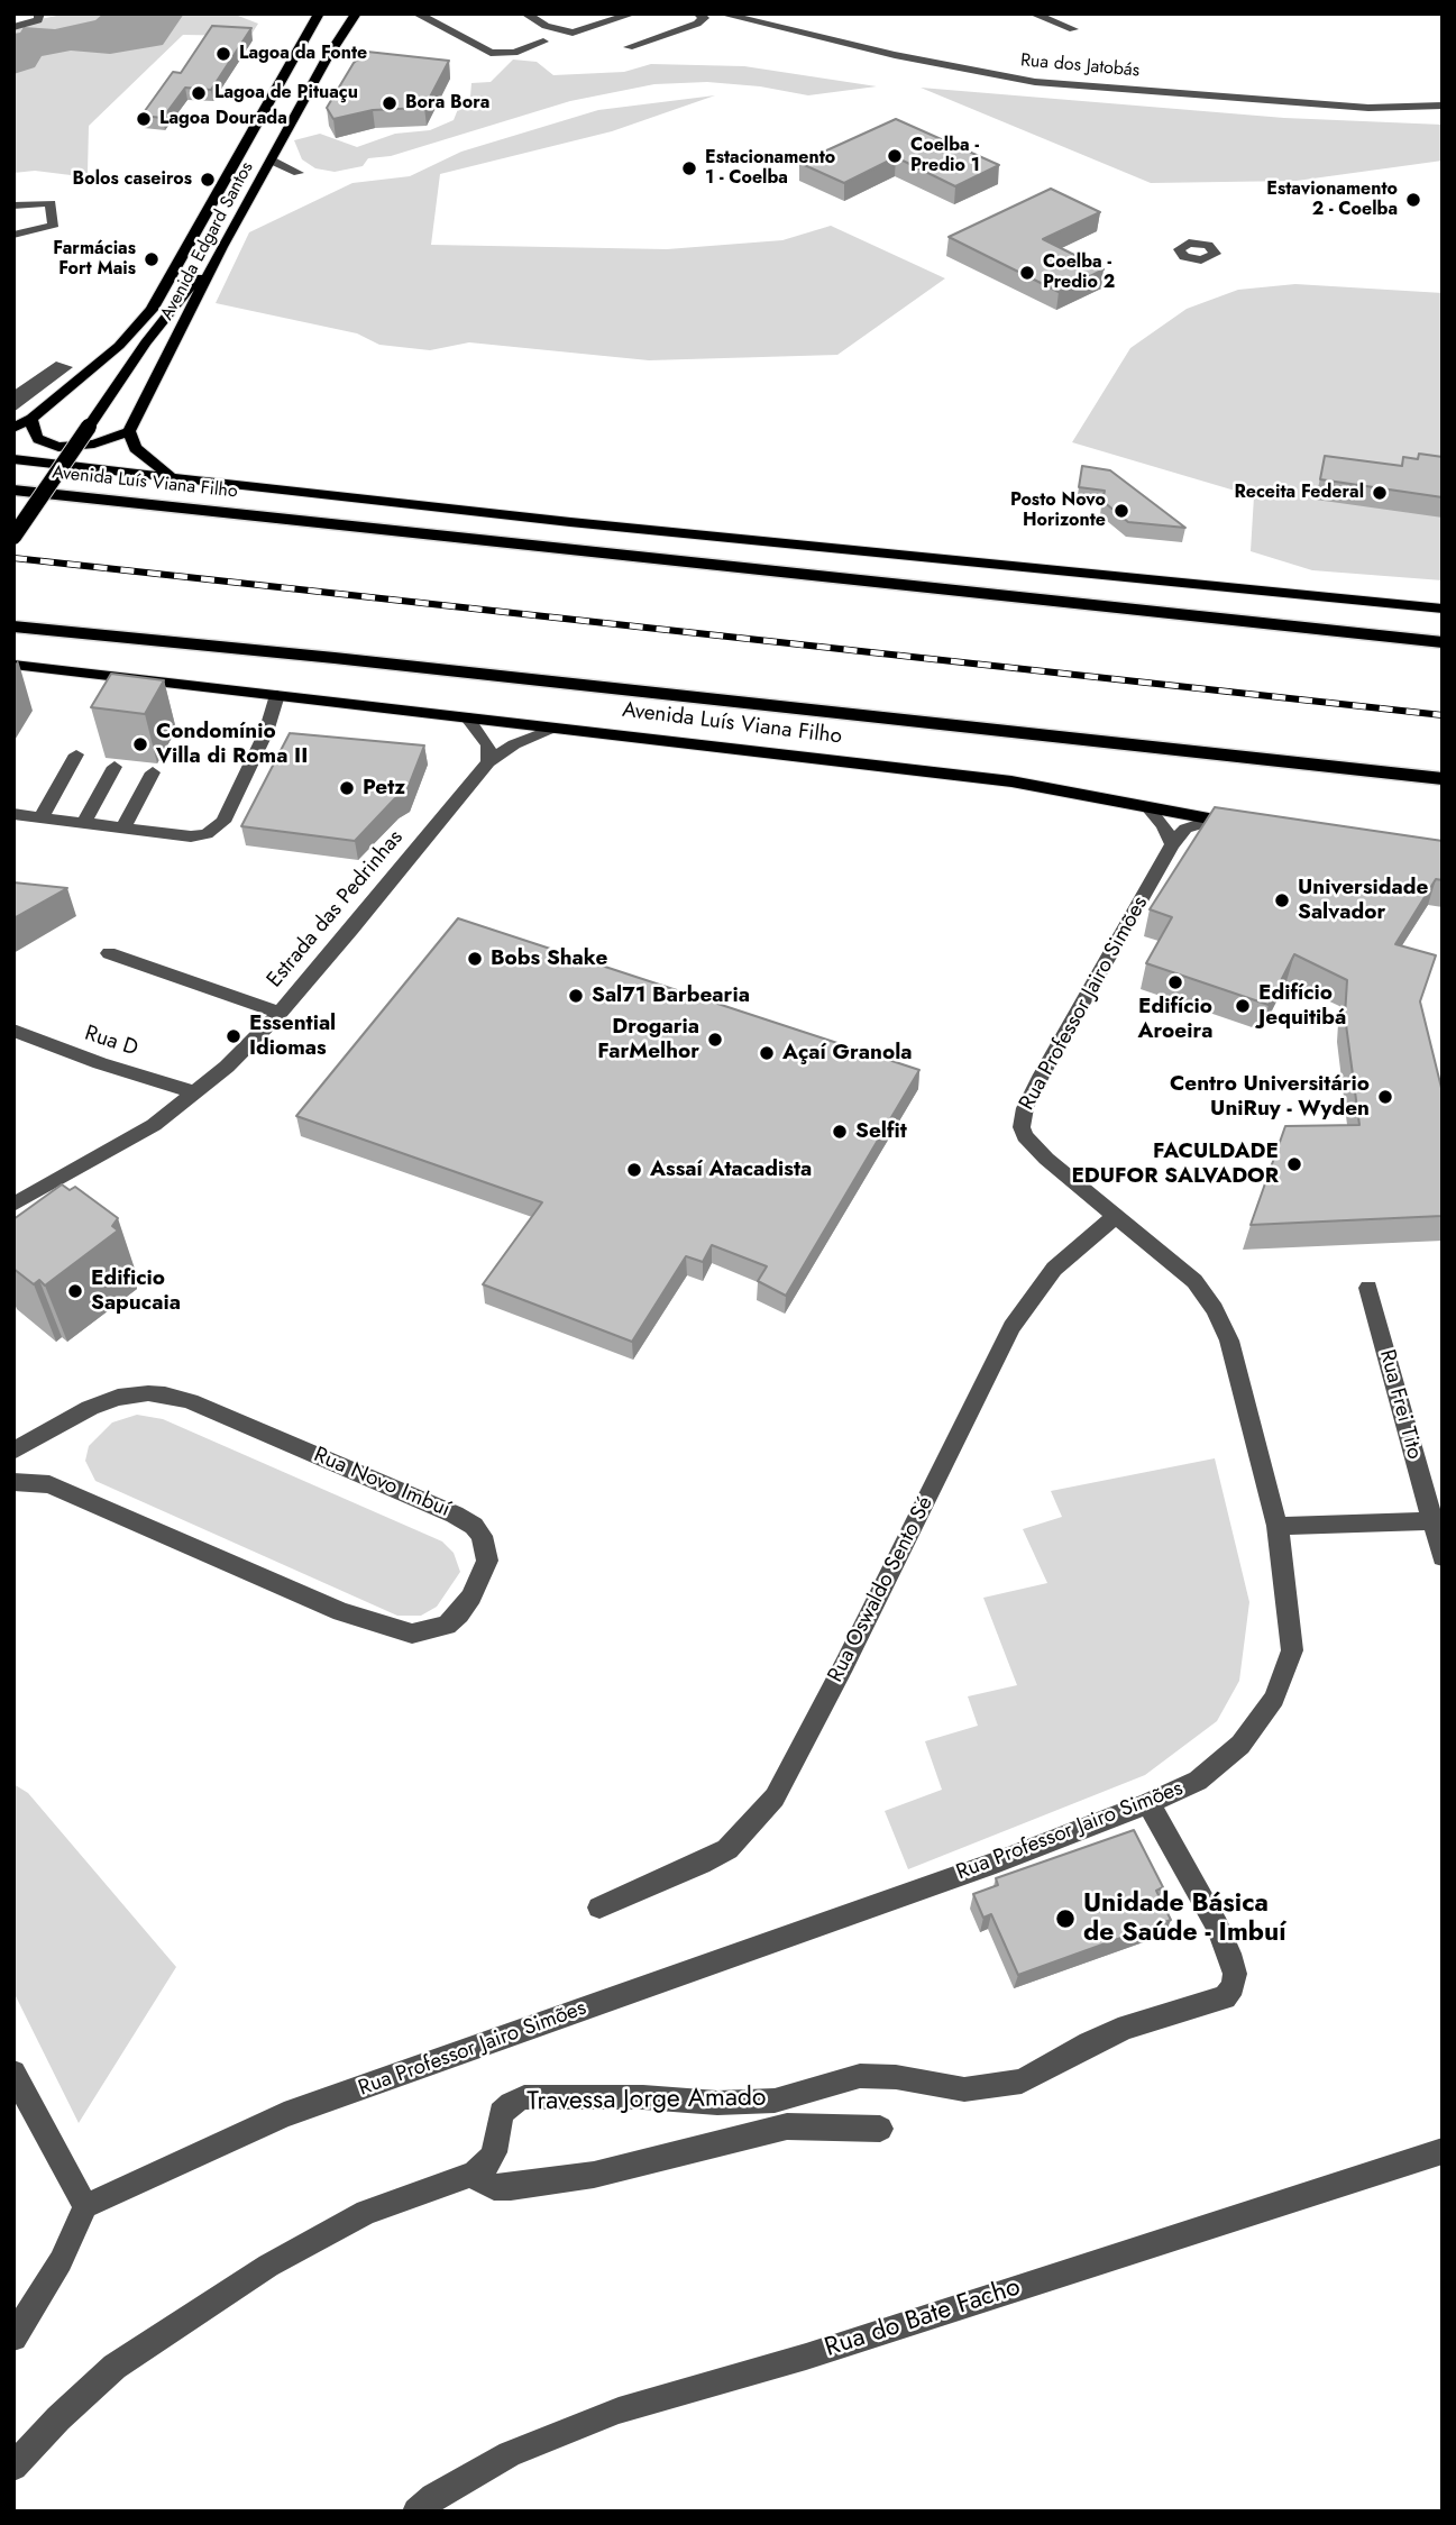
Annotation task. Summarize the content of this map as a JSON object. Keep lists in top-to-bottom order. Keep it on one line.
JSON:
{"streets":{"highway":["Avenida Luís Viana Filho"],"main road":["Avenida Edgard Santos"],"street":["Rua dos Jatobás","Estrada das Pedrinhas","Rua Professor Jairo Simões","Rua D","Rua Frei Tito","Rua Novo Imbuí","Rua Oswaldo Sento Sé","Travessa Jorge Amado","Rua do Bate Facho"]},"crossings":[["Avenida Luís Viana Filho","Estrada das Pedrinhas"],["Avenida Luís Viana Filho","Rua Professor Jairo Simões"],["Estrada das Pedrinhas","Rua D"],["Rua Professor Jairo Simões","Rua Oswaldo Sento Sé"],["Rua Professor Jairo Simões","Travessa Jorge Amado"]],"places":["Lagoa da Fonte","Lagoa de Pituaçu","Bora Bora","Lagoa Dourada","Coelba - Predio 1","Estacionamento 1 - Coelba","Bolos caseiros","Estavionamento 2 - Coelba","Farmácias Fort Mais","Coelba - Predio 2","Receita Federal","Posto Novo Horizonte","Condomínio Villa di Roma II","Petz","Universidade Salvador","Bobs Shake","Edifício Aroeira","Sal71 Barbearia","Edifício Jequitibá","Essential Idiomas","Drogaria FarMelhor","Açaí Granola","Centro Universitário UniRuy - Wyden","Selfit","FACULDADE EDUFOR SALVADOR","Assaí Atacadista","Edificio Sapucaia","Unidade Básica de Saúde - Imbuí"]}
